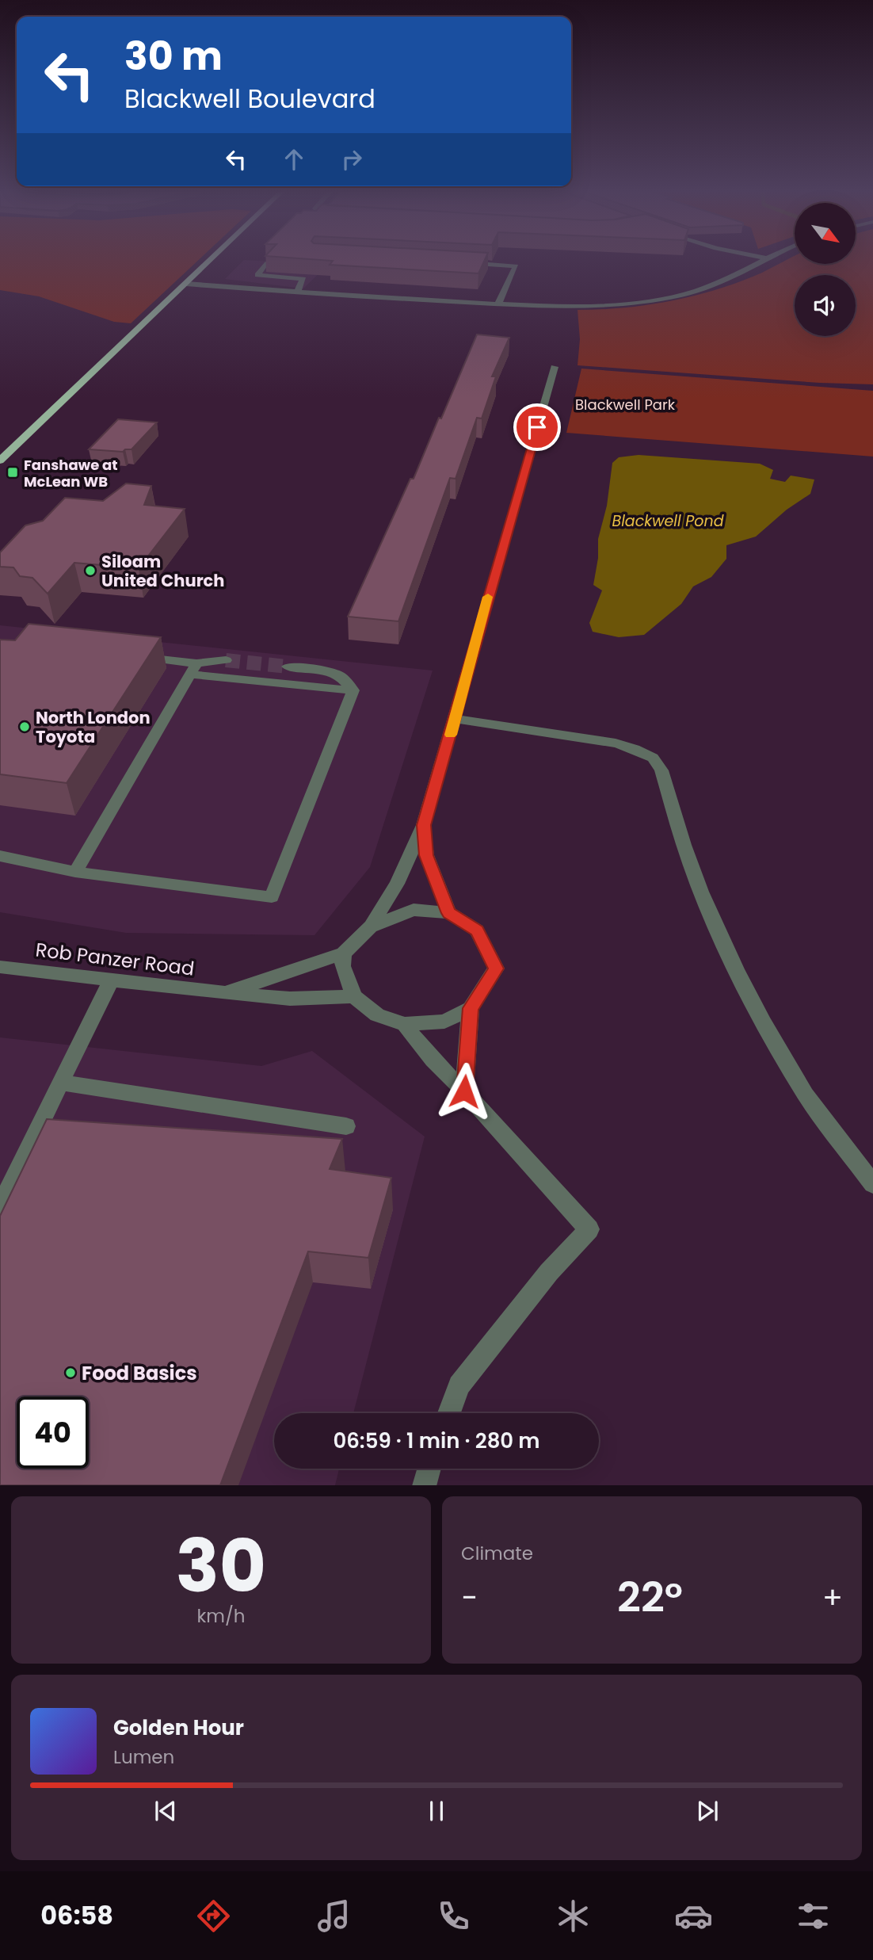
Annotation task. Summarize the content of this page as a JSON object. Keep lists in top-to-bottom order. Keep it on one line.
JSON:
{"streets":{"street":["Rob Panzer Road"]},"water":["Blackwell Pond"],"parks":["Blackwell Park"],"places":{"transit":["Fanshawe at McLean WB"],"other":["Siloam United Church","North London Toyota","Food Basics"]},"north":"bottom right","page":{"turn":["30 m","Blackwell Boulevard"],"limit":"40","trip":"06:59 · 1 min · 280 m","tile":[["30","km/h"],"Climate"],"heat":["−","22°","+"],"song":["Golden Hour","Lumen"],"tabs":"06:58"}}
